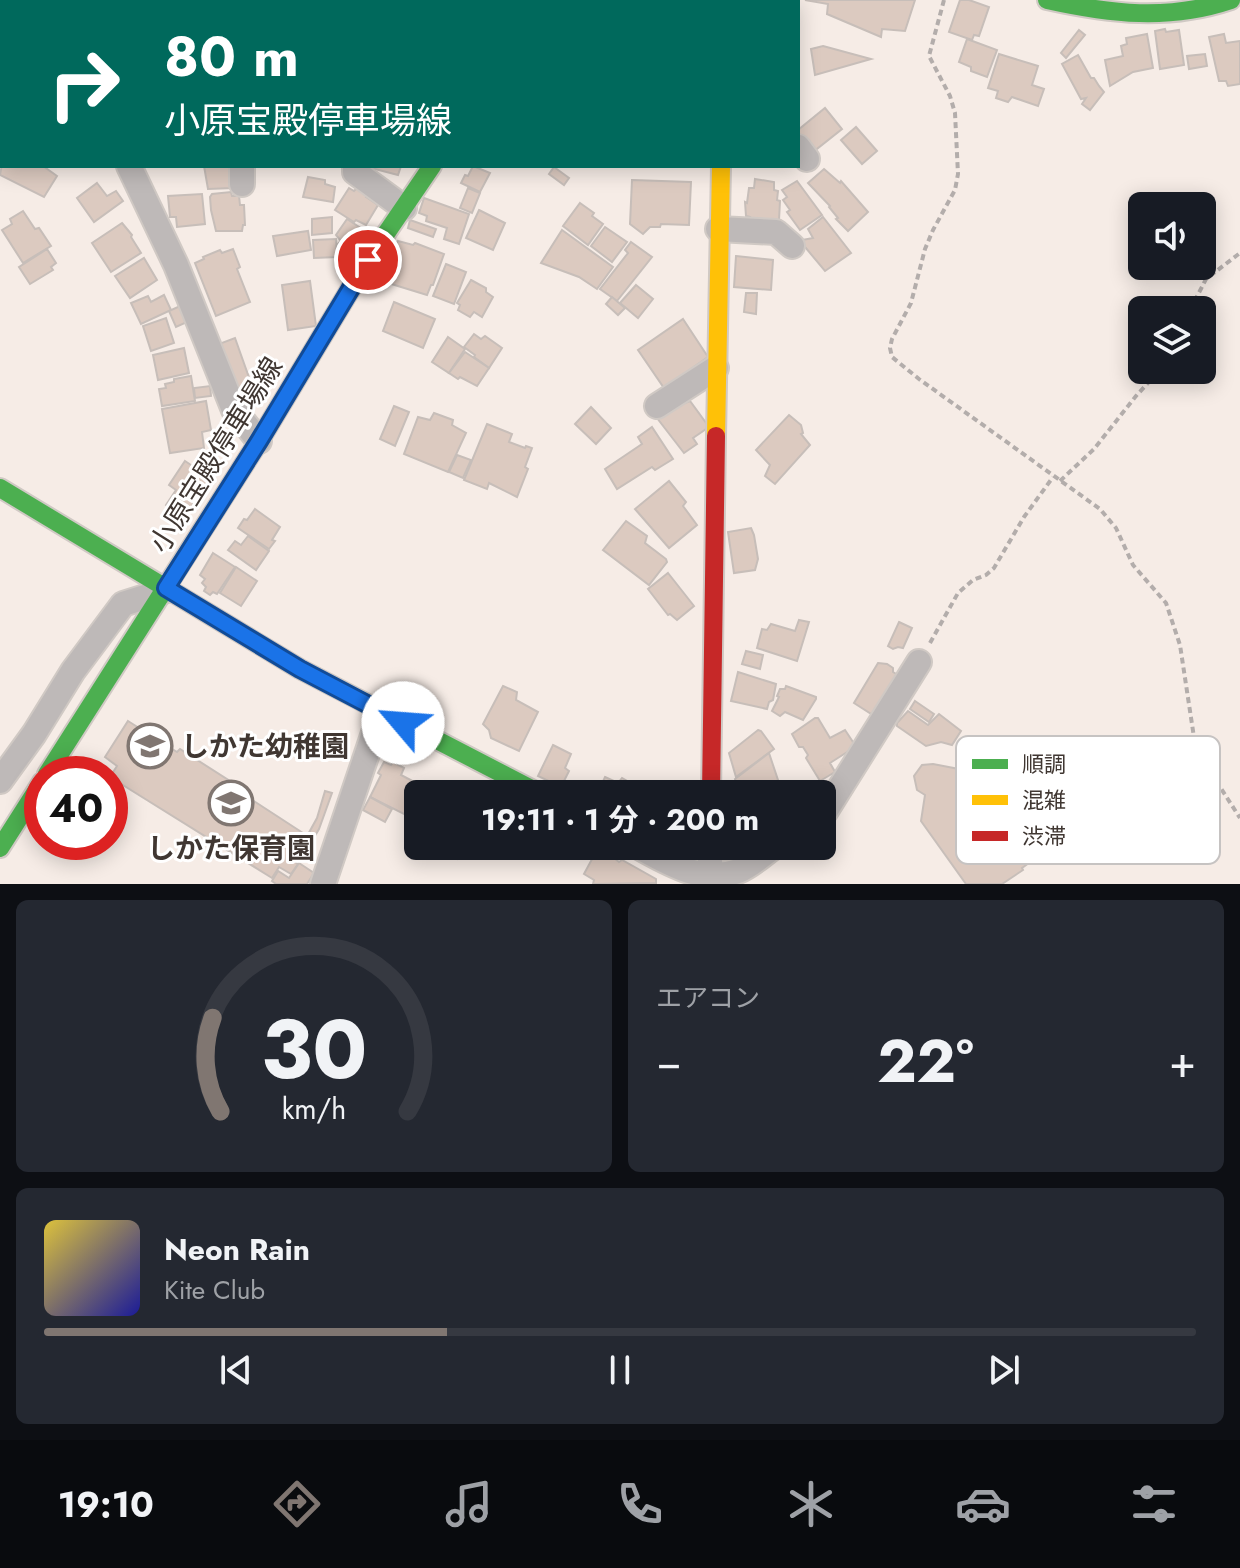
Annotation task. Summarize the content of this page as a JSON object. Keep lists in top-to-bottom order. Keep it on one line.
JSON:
{"streets":{"street":["小原宝殿停車場線"]},"places":{"school or university":["しかた幼稚園","しかた保育園"]},"legend":["順調","混雑","渋滞"],"page":{"turn":["80 m","小原宝殿停車場線"],"limit":"40","trip":"19:11 · 1 分 · 200 m","tile":"エアコン","heat":["−","22°","+"],"song":["Neon Rain","Kite Club"],"tabs":"19:10","gauge":["30","km/h"]}}
